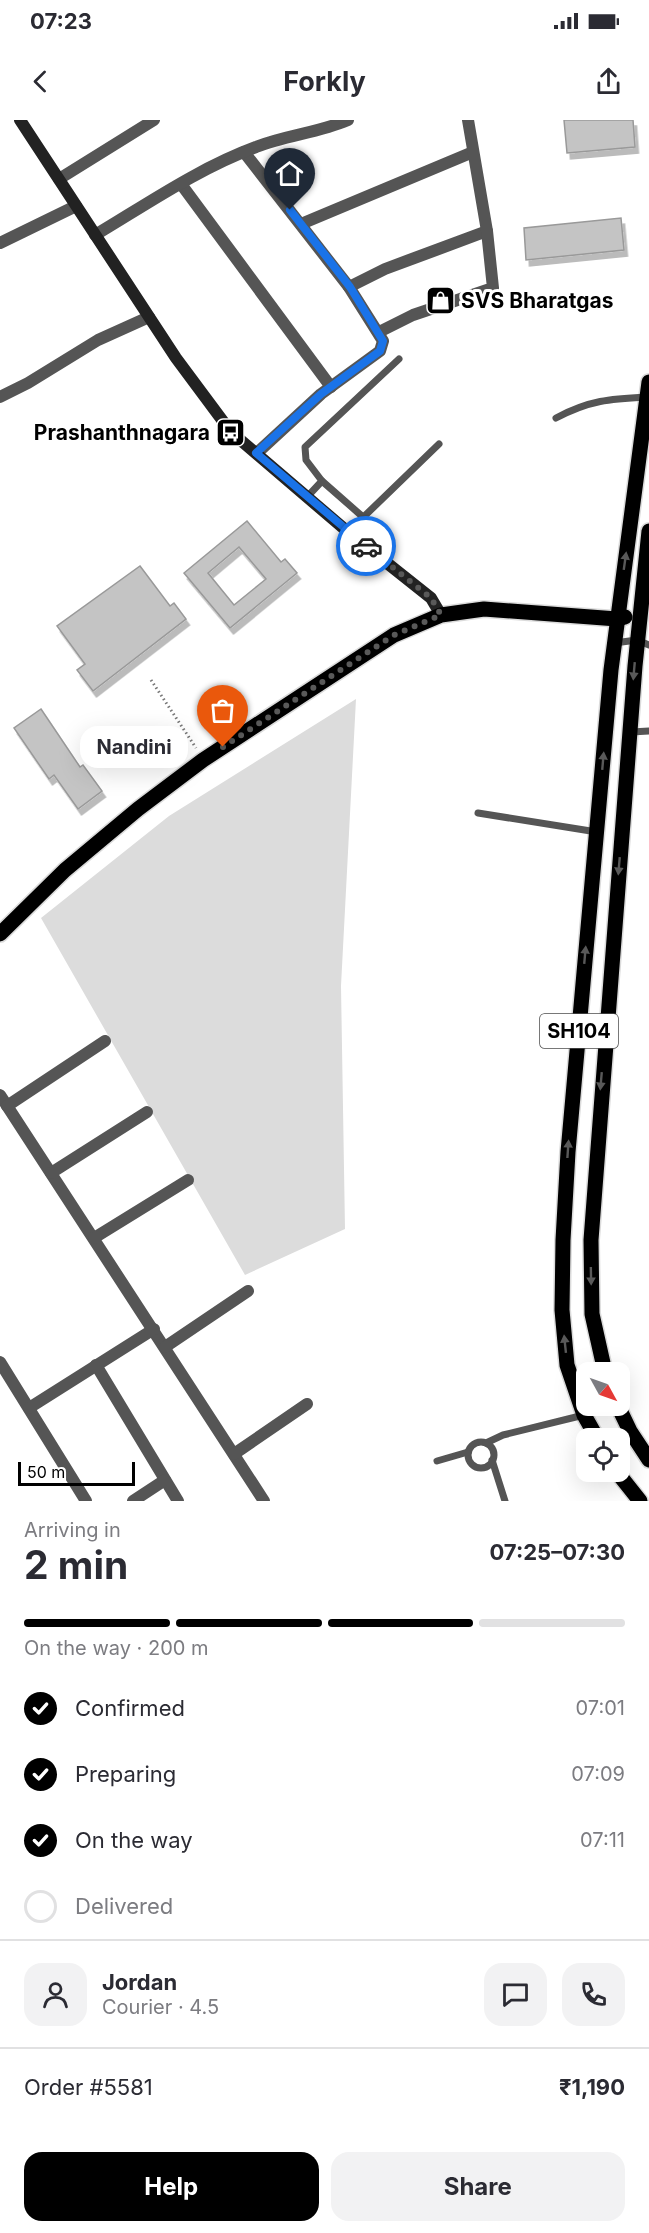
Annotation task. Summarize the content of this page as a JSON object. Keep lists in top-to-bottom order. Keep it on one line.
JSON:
{"streets":{"main road":["SH104"]},"places":{"shop":["SVS Bharatgas"],"bus stop":["Prashanthnagara"],"other":["Nandini"]},"scale_bar":"50 m","north":"bottom right","page":{"status":"07:23","header":"Forkly","bubble":"Nandini","scale":"50 m","heading":["2 min","Arriving in","07:25–07:30"],"panel":["Jordan","Courier · 4.5","Order #5581","₹1,190"],"bar":"On the way · 200 m","list":[["Confirmed","07:01"],["Preparing","07:09"],["On the way","07:11"],"Delivered"],"buttons":["Help","Share"]}}
